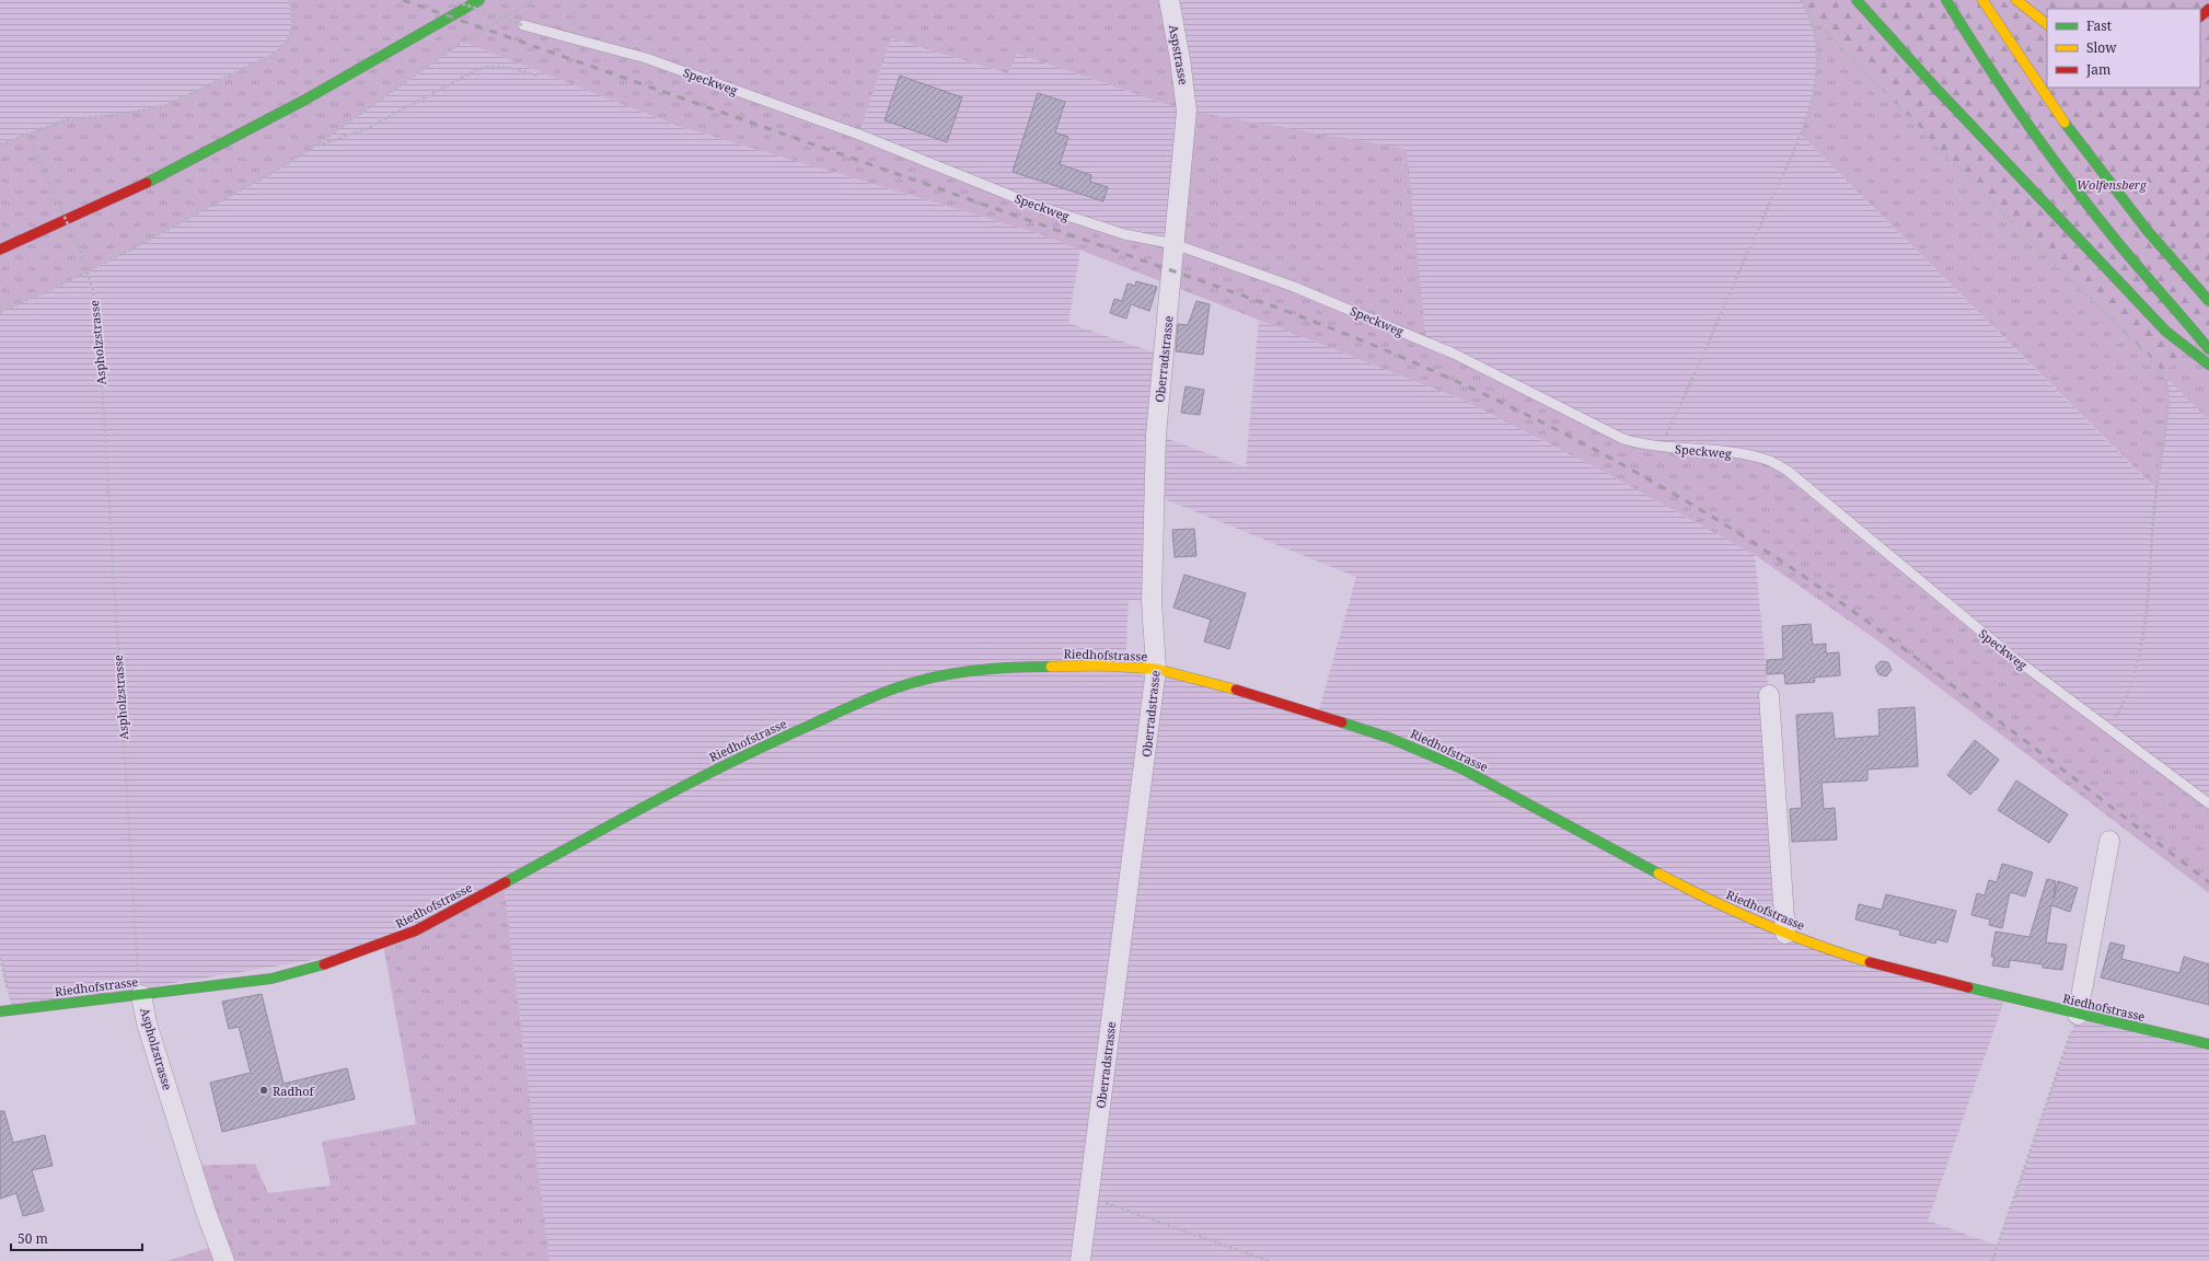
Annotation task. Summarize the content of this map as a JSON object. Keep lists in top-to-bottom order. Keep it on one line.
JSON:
{"streets":{"main road":["Riedhofstrasse"],"street":["Aspstrasse","Aspholzstrasse","Oberradstrasse"],"lane":["Speckweg"]},"crossings":[["Aspstrasse","Oberradstrasse"],["Speckweg","Oberradstrasse"],["Aspholzstrasse","Riedhofstrasse"],["Oberradstrasse","Riedhofstrasse"]],"parks":["Wolfensberg"],"places":["Radhof"],"legend":["Fast","Slow","Jam"],"scale_bar":"50 m"}
